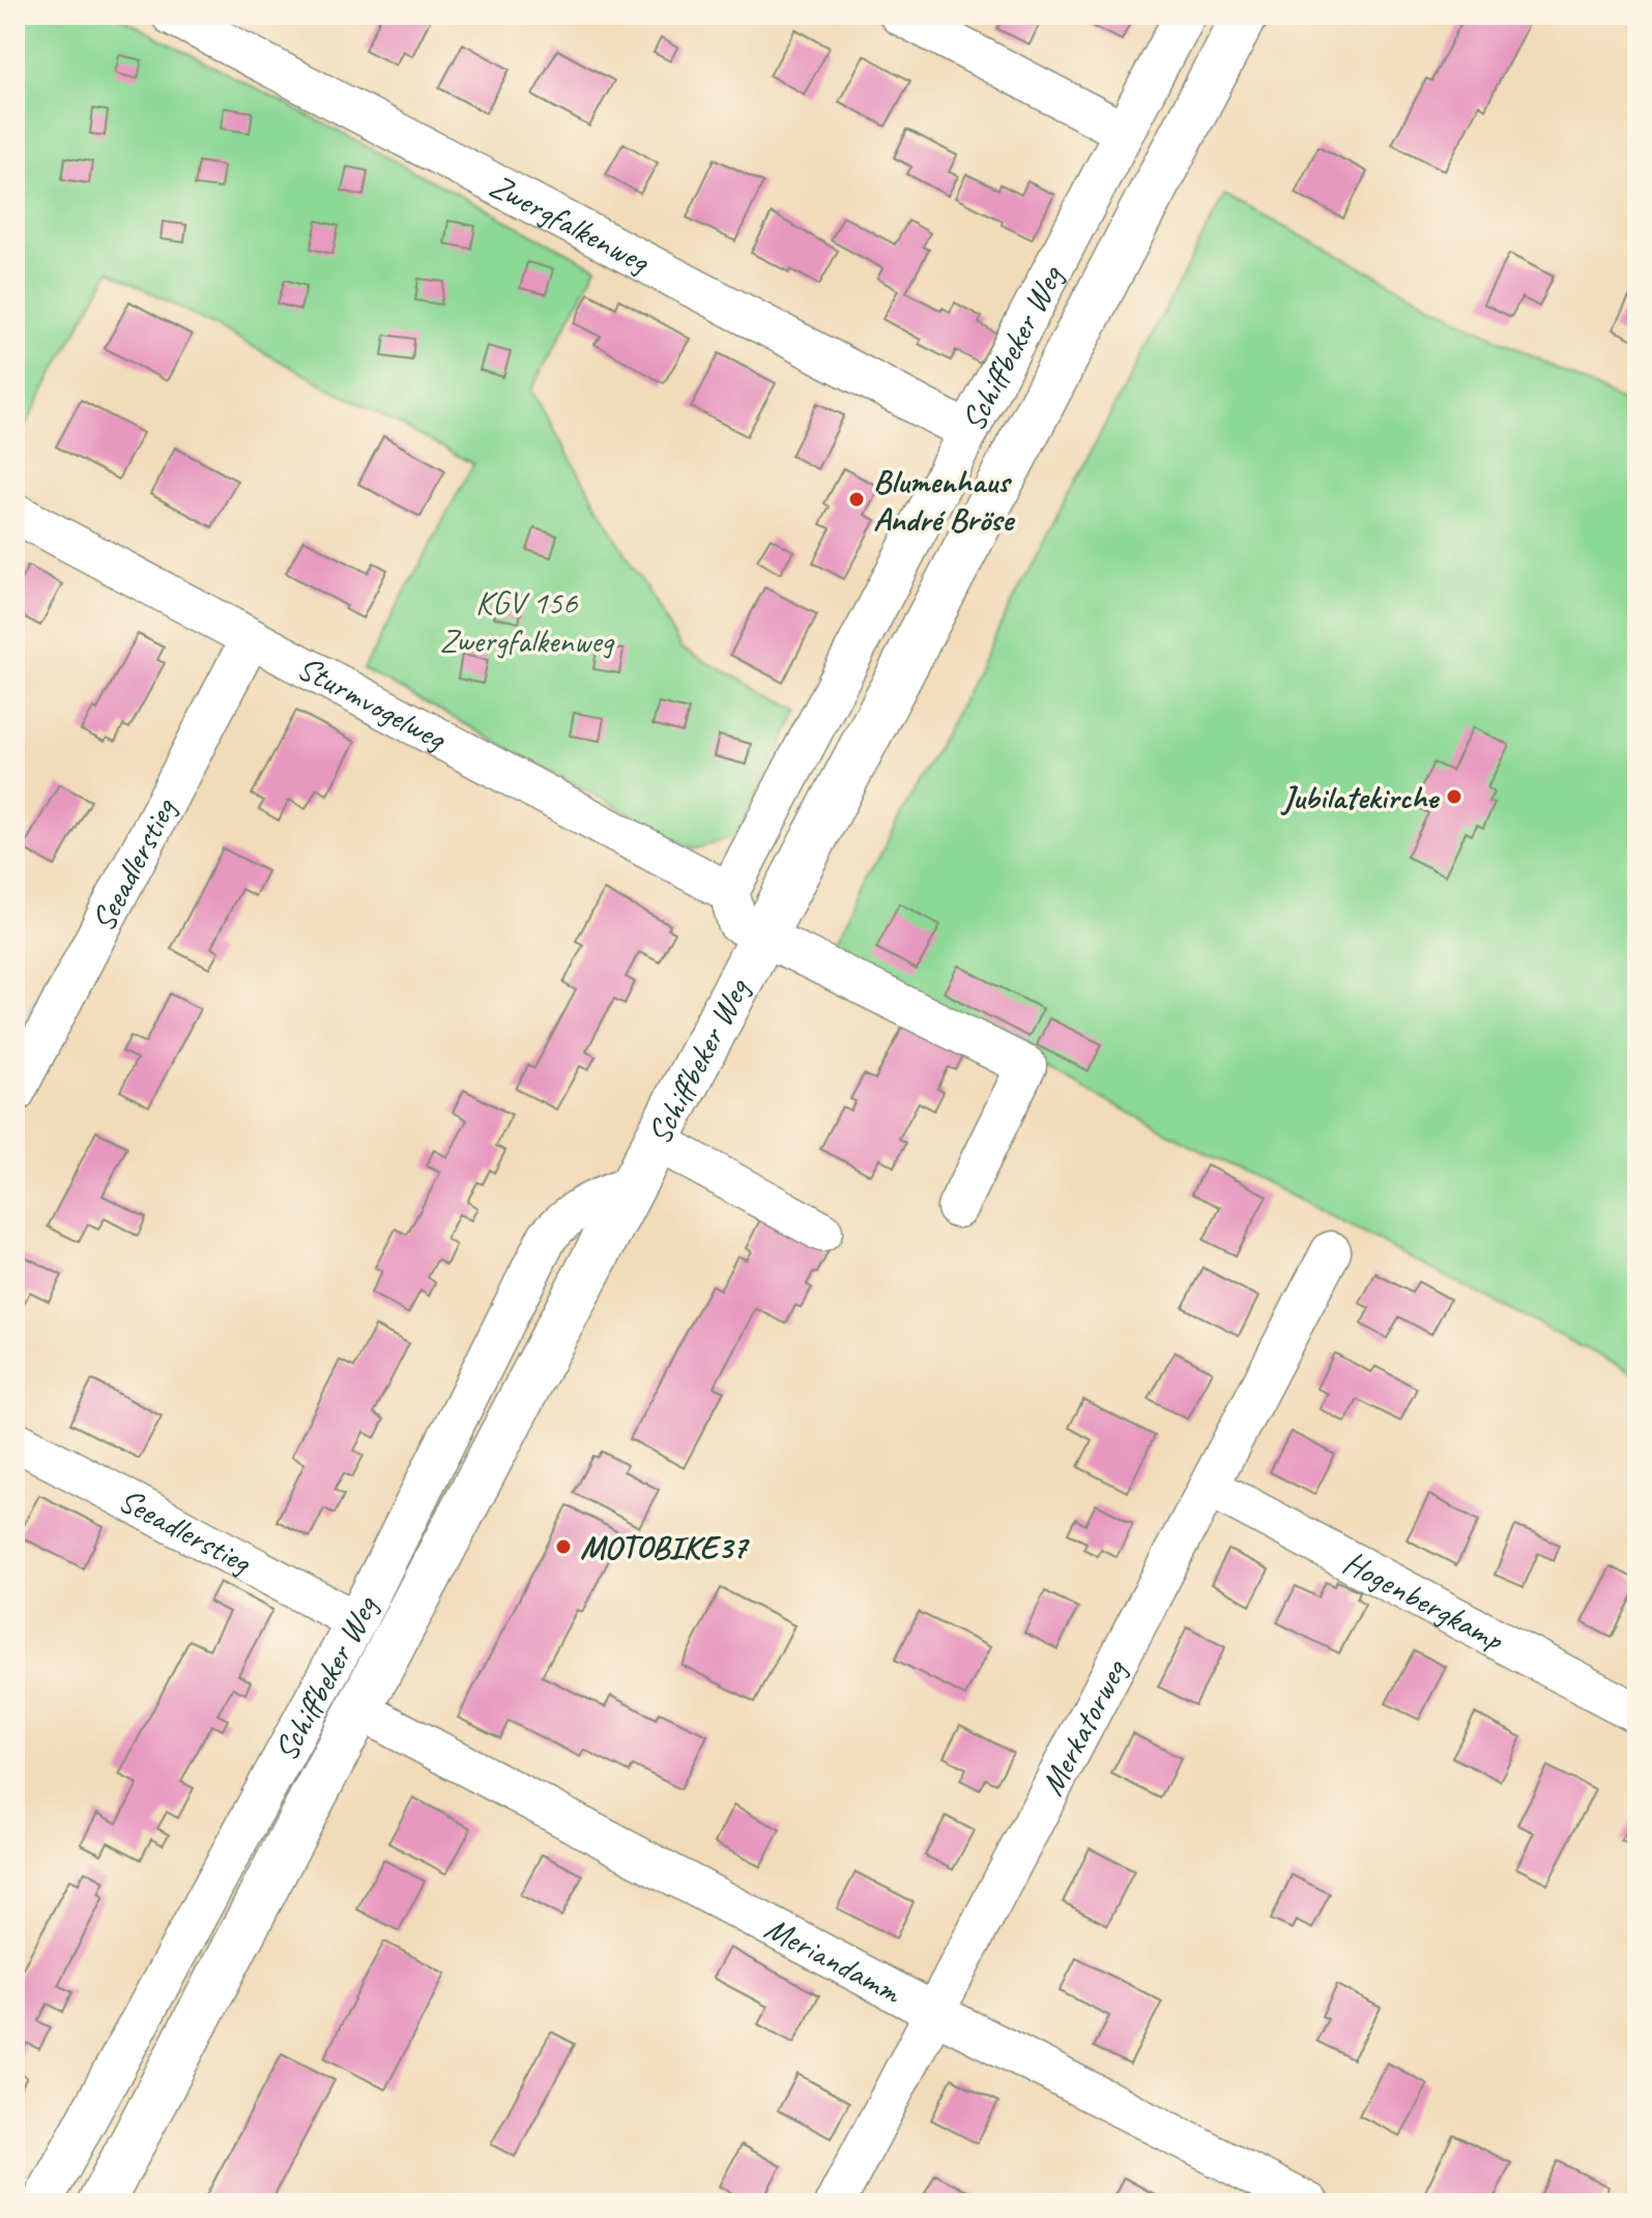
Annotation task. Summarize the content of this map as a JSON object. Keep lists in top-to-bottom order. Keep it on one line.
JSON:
{"streets":{"main road":["Schiffbeker Weg"],"street":["Zwergfalkenweg","Sturmvogelweg","Seeadlerstieg","Hogenbergkamp","Merkatorweg","Meriandamm"]},"crossings":[["Zwergfalkenweg","Schiffbeker Weg"],["Schiffbeker Weg","Sturmvogelweg"],["Schiffbeker Weg","Seeadlerstieg"],["Schiffbeker Weg","Meriandamm"],["Sturmvogelweg","Seeadlerstieg"],["Hogenbergkamp","Merkatorweg"],["Merkatorweg","Meriandamm"]],"parks":["KGV 156 Zwergfalkenweg"],"places":["Blumenhaus André Bröse","Jubilatekirche","MOTOBIKE37"]}
